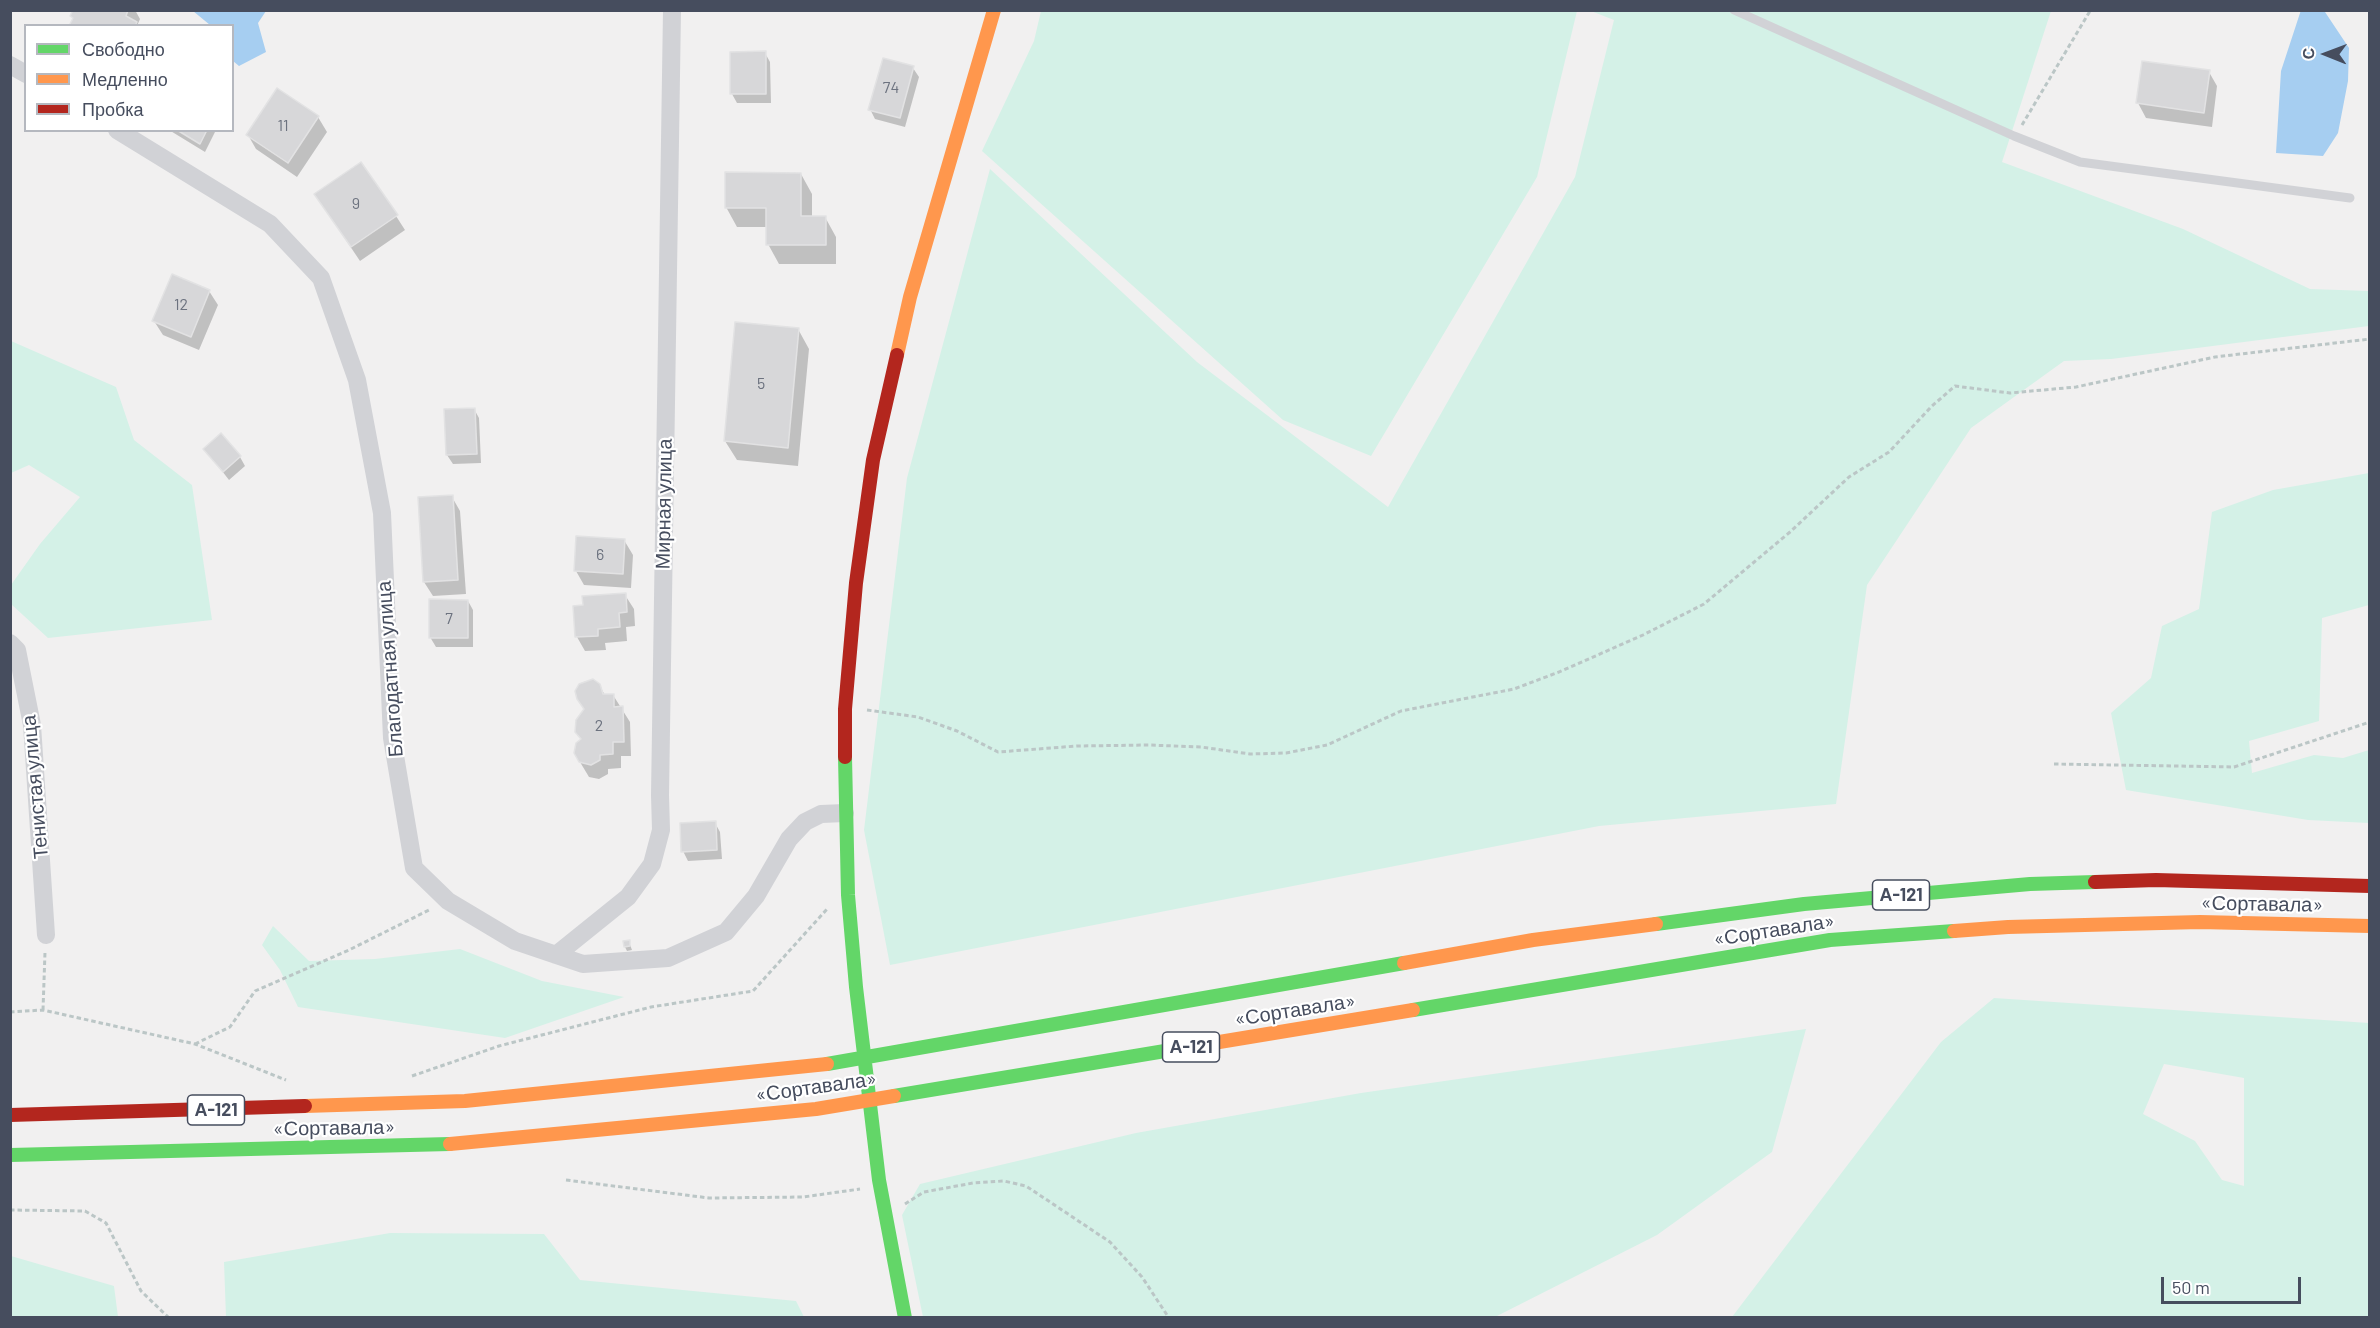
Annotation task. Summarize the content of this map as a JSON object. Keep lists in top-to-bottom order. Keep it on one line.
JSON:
{"streets":{"main road":["А-121","«Сортавала»"],"street":["Мирная улица","Благодатная улица","Тенистая улица"]},"crossings":[["Мирная улица","Благодатная улица"]],"house_numbers":["74","11","9","12","5","6","7","2"],"legend":["Свободно","Медленно","Пробка"],"scale_bar":"50 m","north":"left"}
